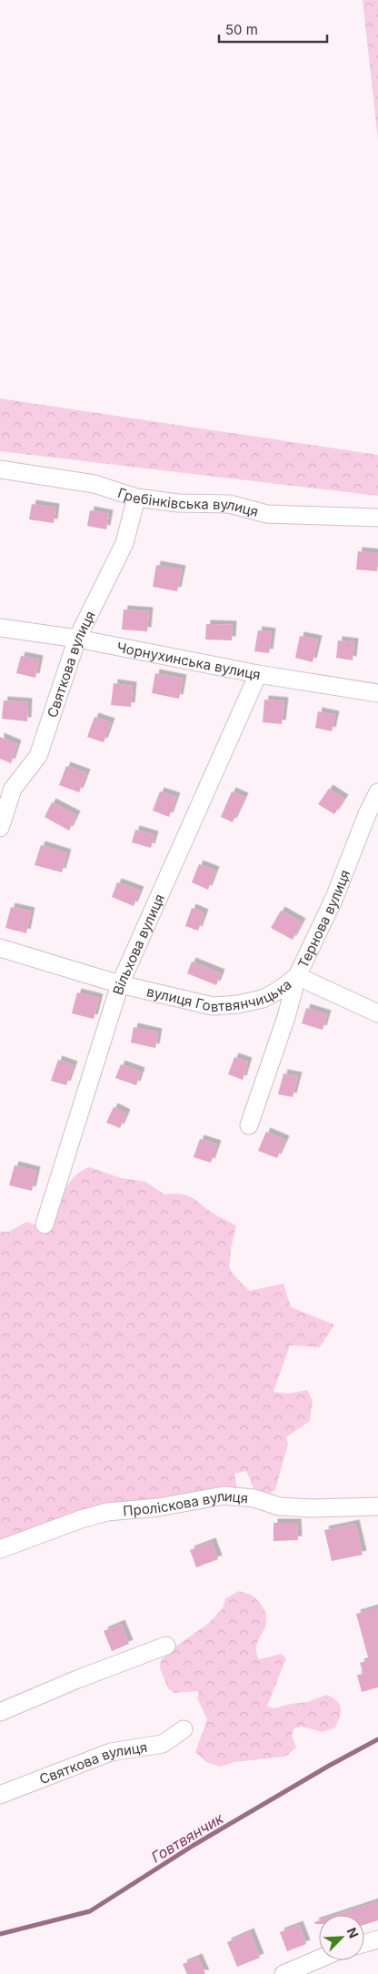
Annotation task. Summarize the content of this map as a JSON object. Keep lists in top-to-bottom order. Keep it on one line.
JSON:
{"streets":{"street":["Гребінківська вулиця","Чорнухинська вулиця","Святкова вулиця","Тернова вулиця","Вільхова вулиця","вулиця Говтвянчицька","Проліскова вулиця"]},"crossings":[["Гребінківська вулиця","Святкова вулиця"],["Чорнухинська вулиця","Святкова вулиця"],["Чорнухинська вулиця","Вільхова вулиця"],["Тернова вулиця","вулиця Говтвянчицька"],["Вільхова вулиця","вулиця Говтвянчицька"]],"water":["Говтвянчик"],"scale_bar":"50 m","north":"top right"}
